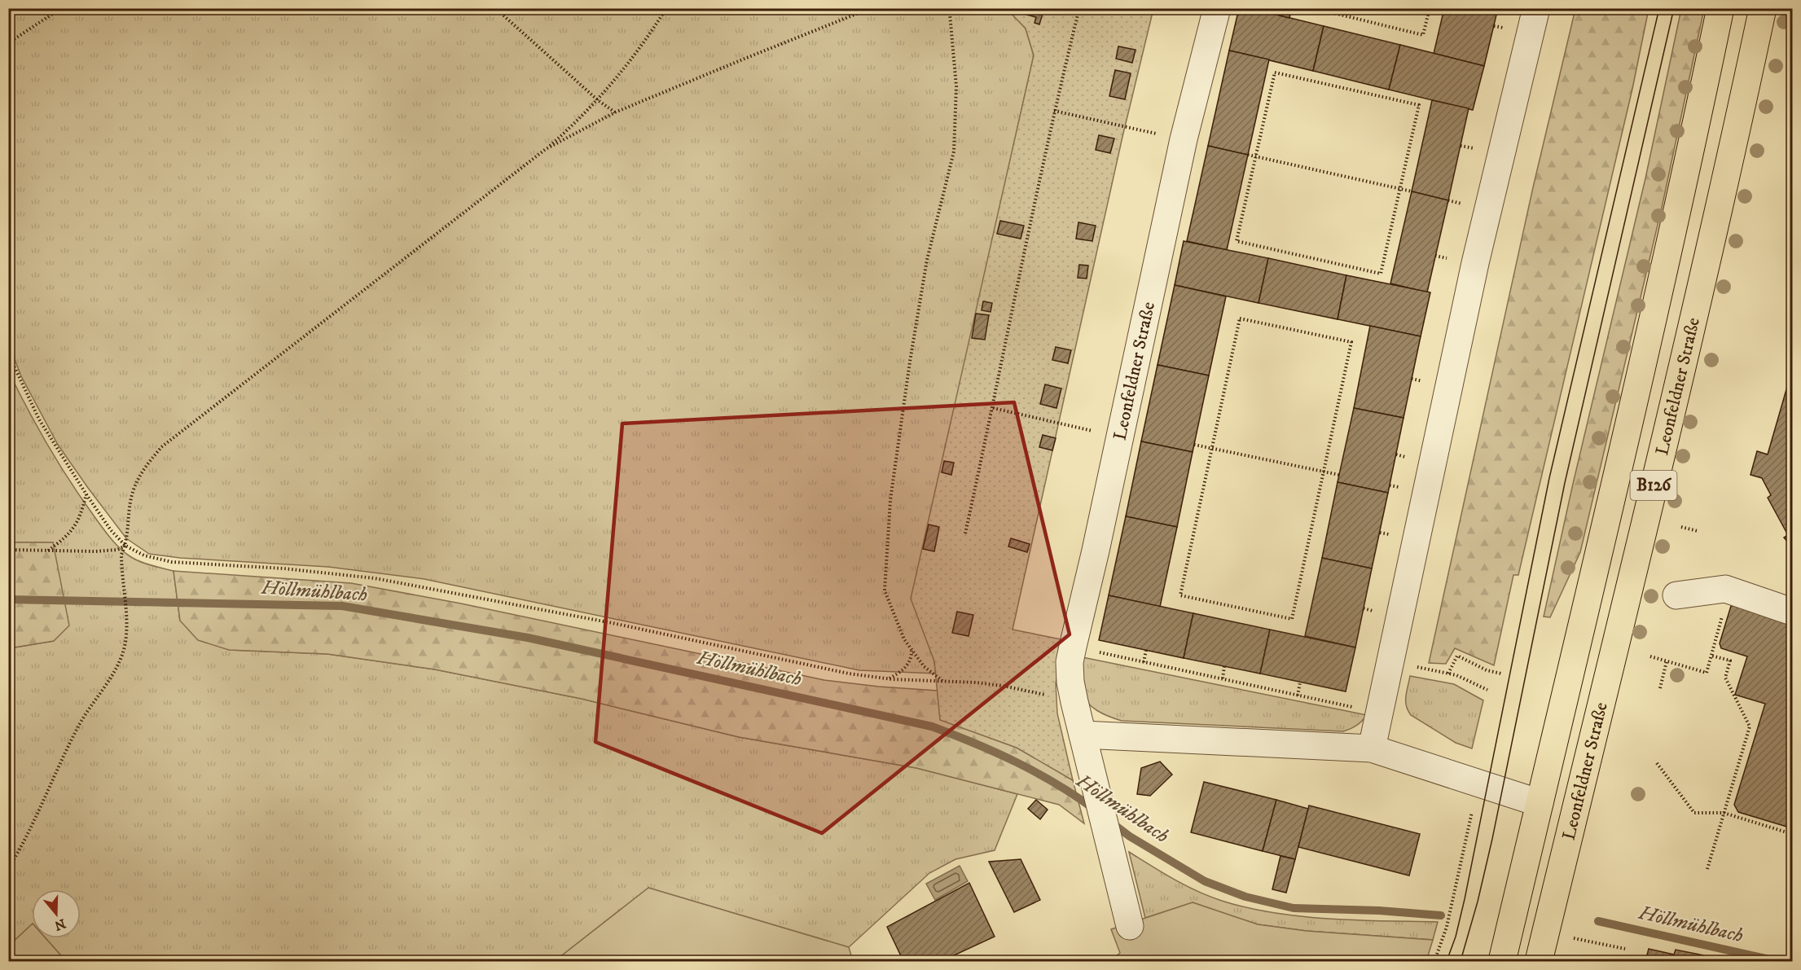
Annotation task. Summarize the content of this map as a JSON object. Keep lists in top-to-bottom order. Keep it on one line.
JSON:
{"streets":{"main road":["Leonfeldner Straße","B126"]},"water":["Höllmühlbach"],"north":"bottom"}
